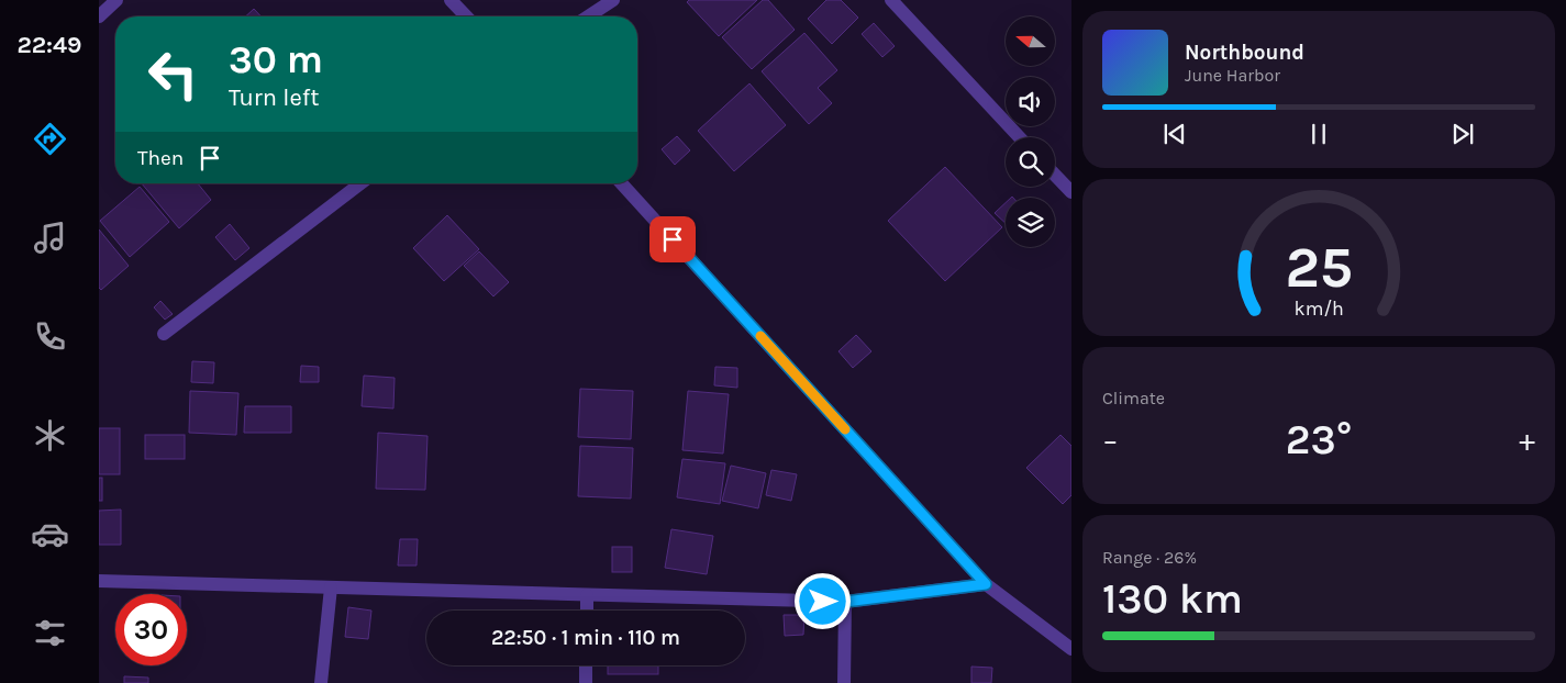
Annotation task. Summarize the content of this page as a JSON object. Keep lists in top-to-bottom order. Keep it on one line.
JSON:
{"north":"left","page":{"tabs":"22:49","turn":["30 m","Turn left"],"song":["Northbound","June Harbor"],"then":"Then","tile":["Climate",["Range · 26%","130 km"]],"heat":["−","23°","+"],"limit":"30","trip":"22:50 · 1 min · 110 m","gauge":["25","km/h"]}}
